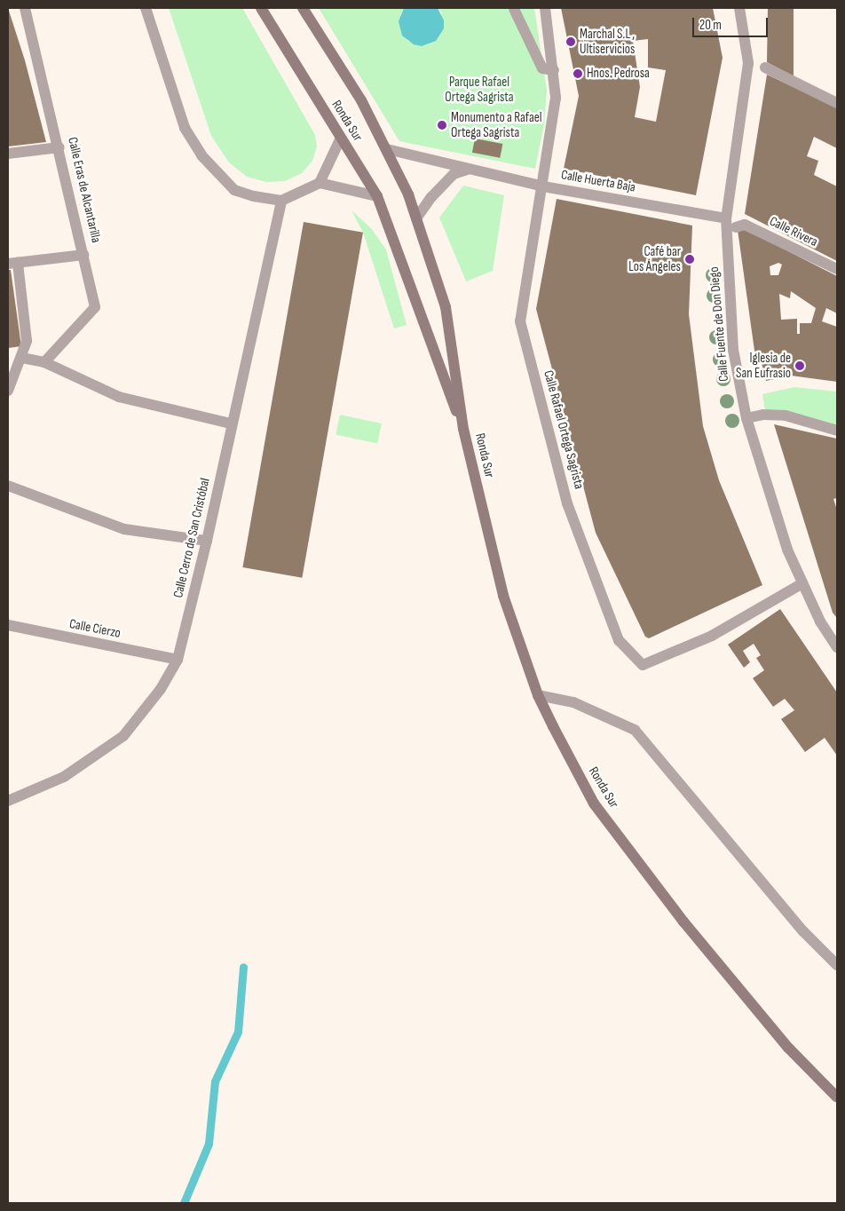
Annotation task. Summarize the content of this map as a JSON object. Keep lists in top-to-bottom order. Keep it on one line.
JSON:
{"streets":{"main road":["Ronda Sur"],"street":["Calle Huerta Baja","Calle Eras de Alcantarilla","Calle Rivera","Calle Fuente de Don Diego","Calle Rafael Ortega Sagrista","Calle Cerro de San Cristóbal","Calle Cierzo"]},"crossings":[["Ronda Sur","Calle Huerta Baja"],["Calle Huerta Baja","Calle Fuente de Don Diego"],["Calle Huerta Baja","Calle Rafael Ortega Sagrista"],["Calle Fuente de Don Diego","Calle Rafael Ortega Sagrista"],["Calle Cerro de San Cristóbal","Calle Cierzo"]],"parks":["Parque Rafael Ortega Sagrista"],"places":["Marchal S.L , Ultiservicios","Hnos. Pedrosa","Monumento a Rafael Ortega Sagrista","Café bar Los Ángeles","Iglesia de San Eufrasio"],"scale_bar":"20 m"}
